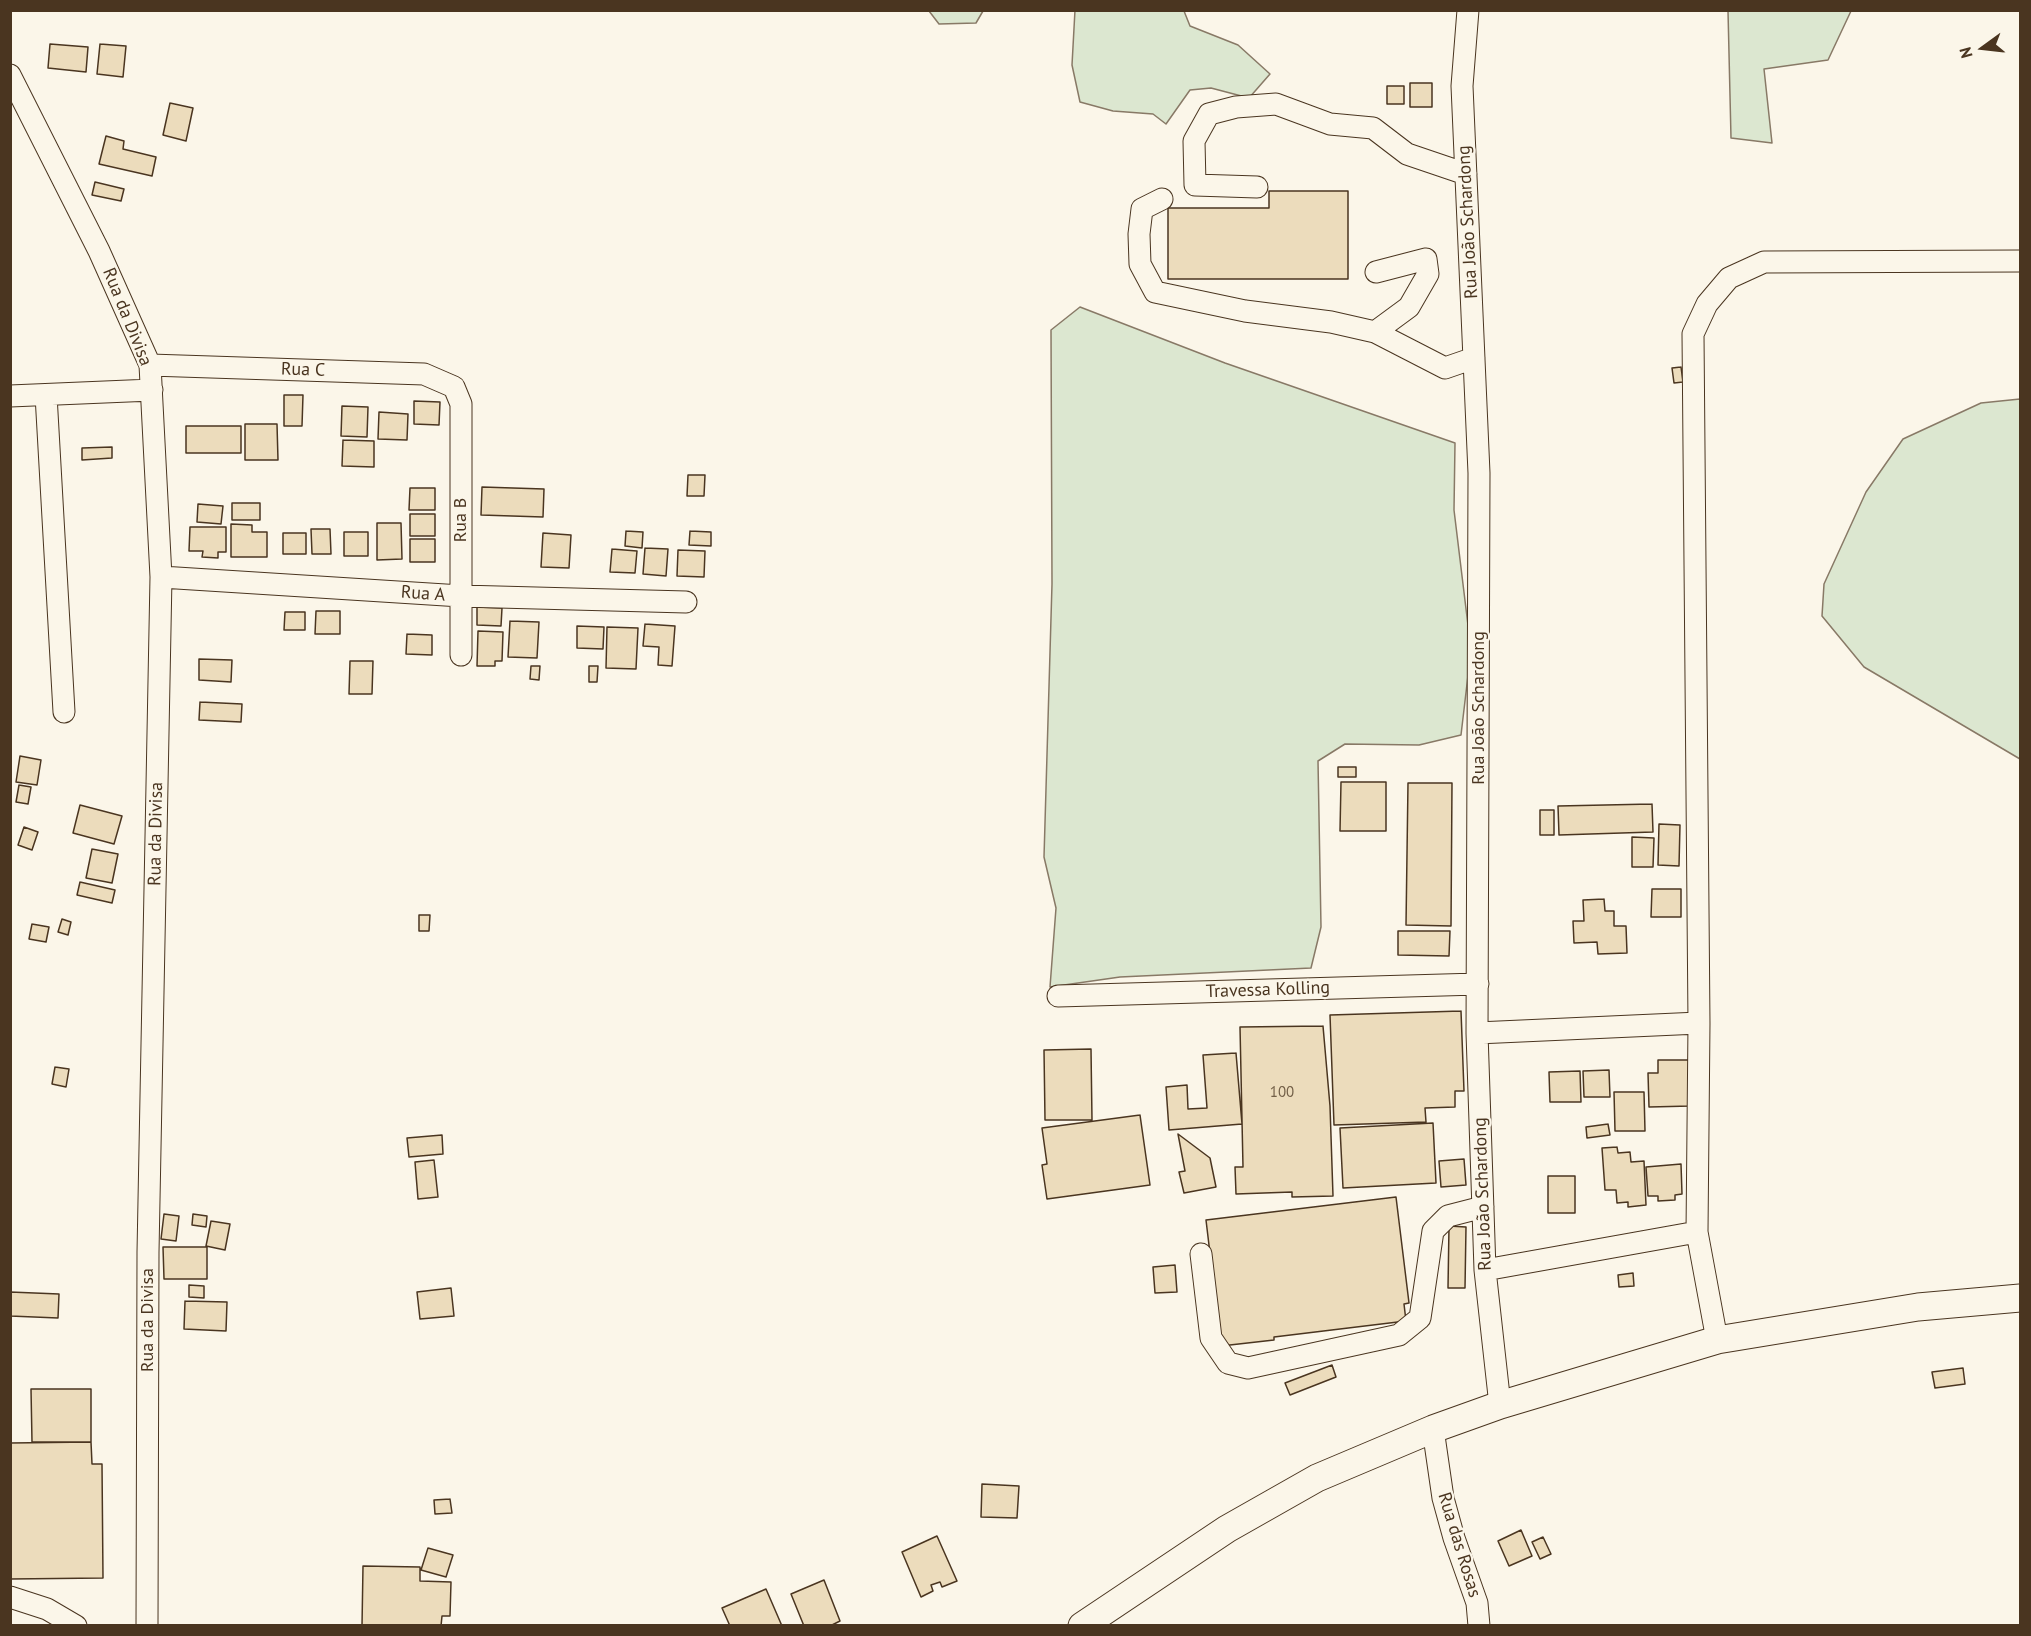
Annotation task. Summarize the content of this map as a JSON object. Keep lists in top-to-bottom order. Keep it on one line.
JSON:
{"streets":{"street":["Rua João Schardong","Rua da Divisa","Rua C","Rua B","Rua A","Travessa Kolling","Rua das Rosas"]},"crossings":[["Rua João Schardong","Travessa Kolling"],["Rua da Divisa","Rua C"],["Rua da Divisa","Rua A"],["Rua C","Rua B"],["Rua B","Rua A"]],"house_numbers":["100"],"north":"left"}
